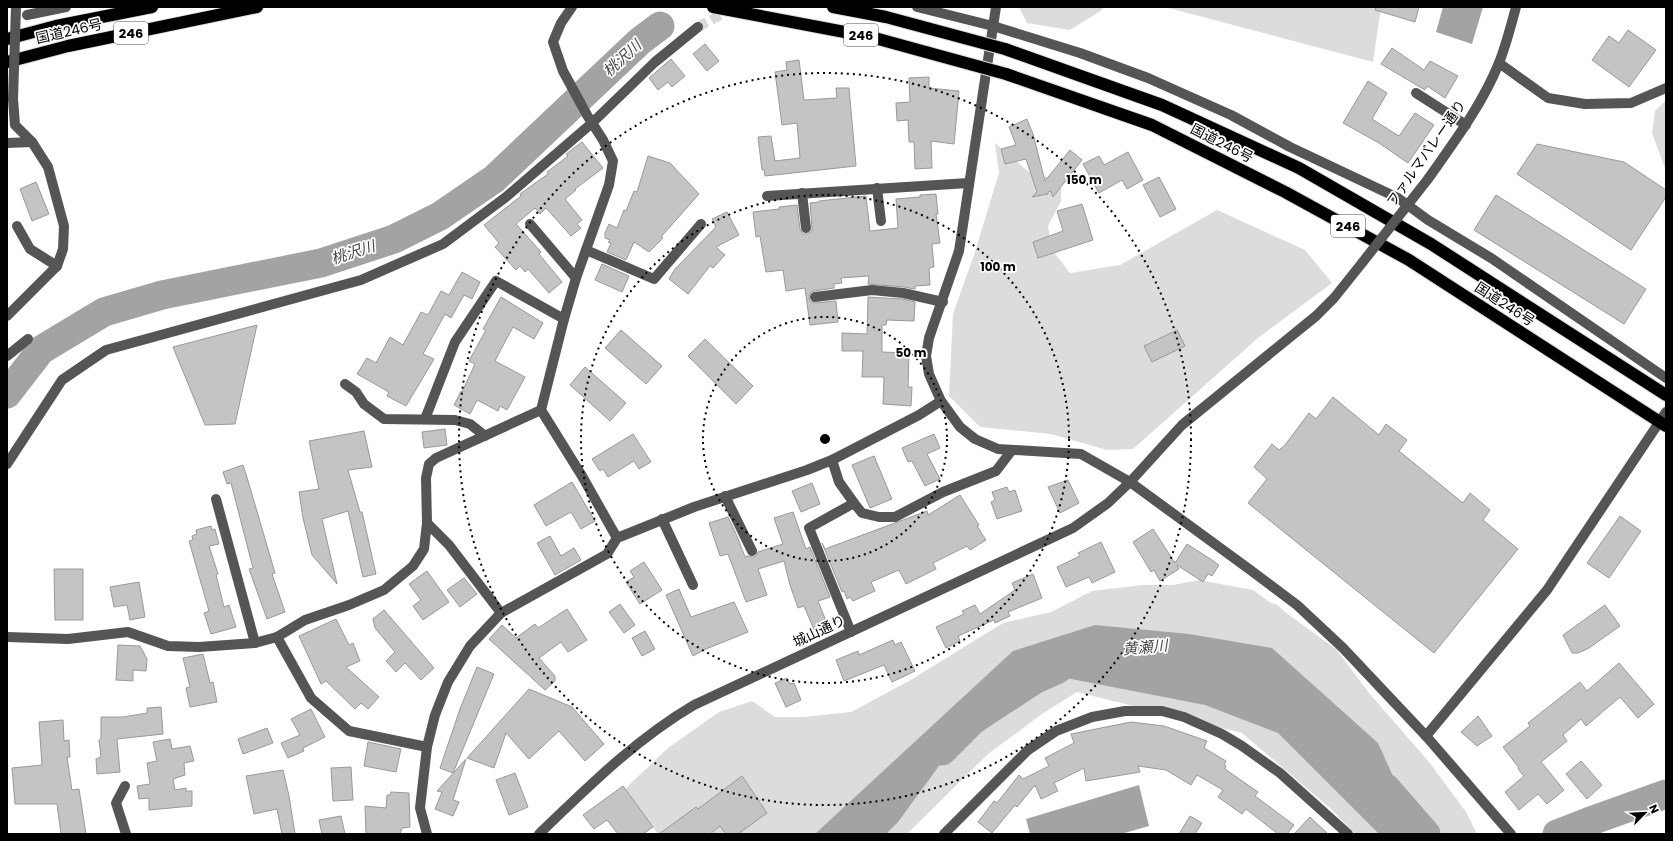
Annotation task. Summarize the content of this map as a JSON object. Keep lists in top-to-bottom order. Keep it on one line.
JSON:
{"streets":{"highway":["国道246号","246"],"street":["ファルマバレー通り","城山通り"]},"crossings":[["ファルマバレー通り","城山通り"]],"water":["桃沢川","黄瀬川"],"north":"top right","rings":["150 m","100 m","50 m"]}
